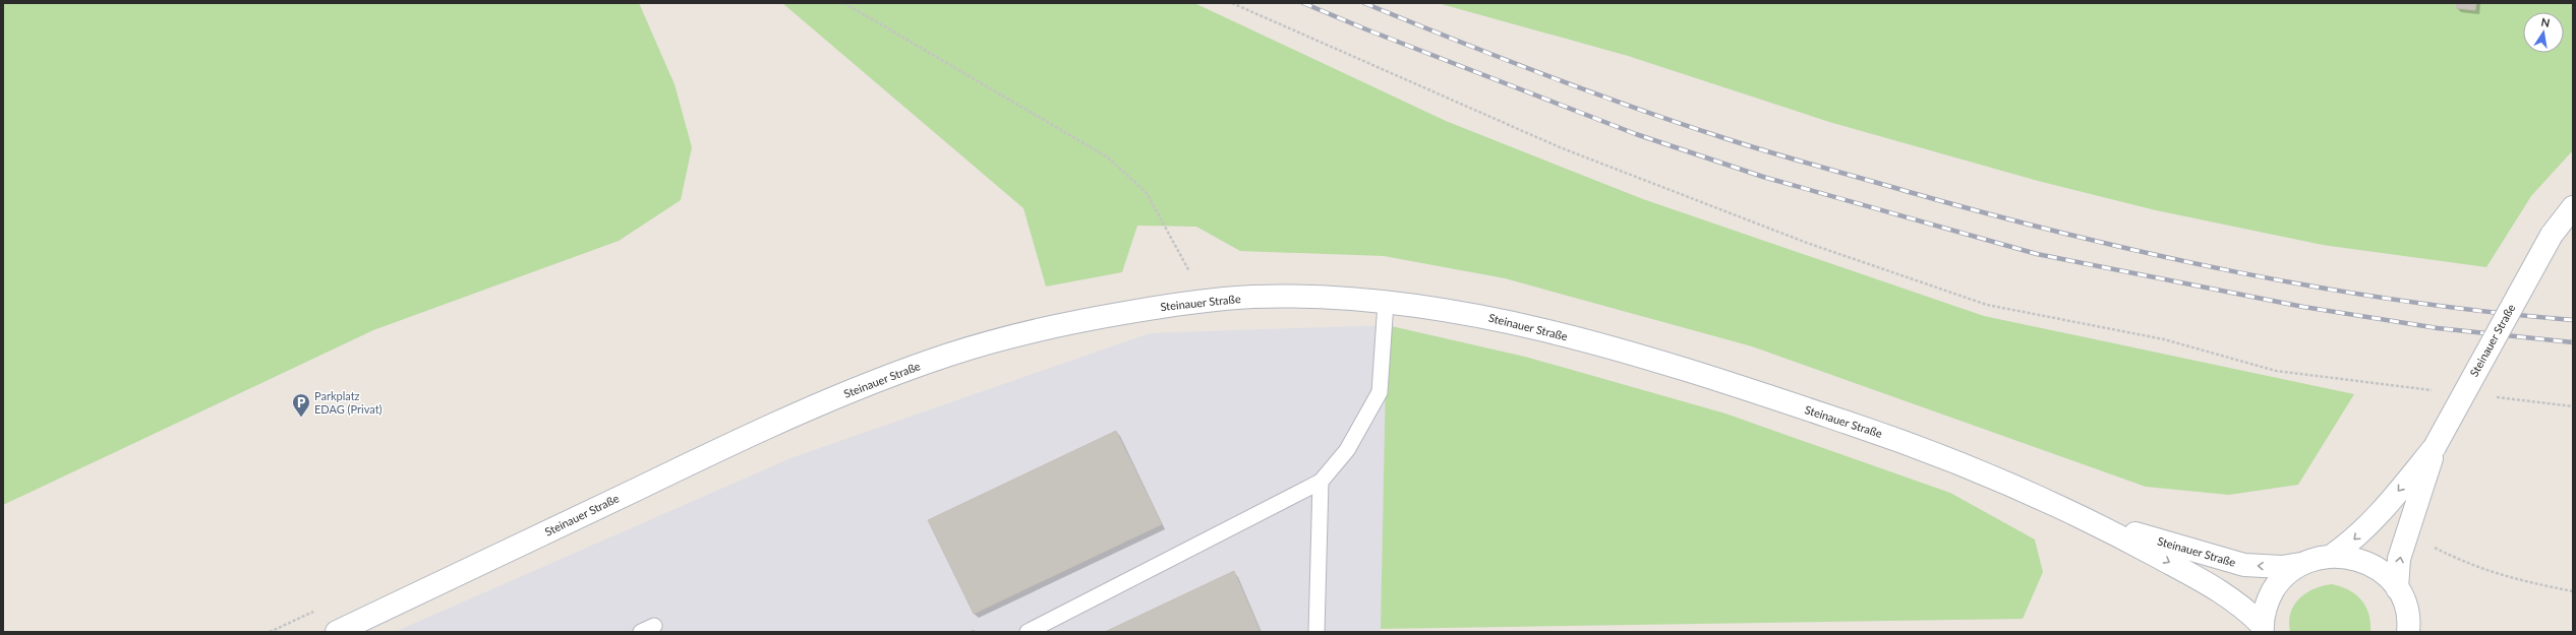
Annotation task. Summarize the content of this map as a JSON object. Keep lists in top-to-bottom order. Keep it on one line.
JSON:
{"streets":{"street":["Steinauer Straße"]},"places":{"parking":["Parkplatz EDAG (Privat)"]},"north":"top"}
